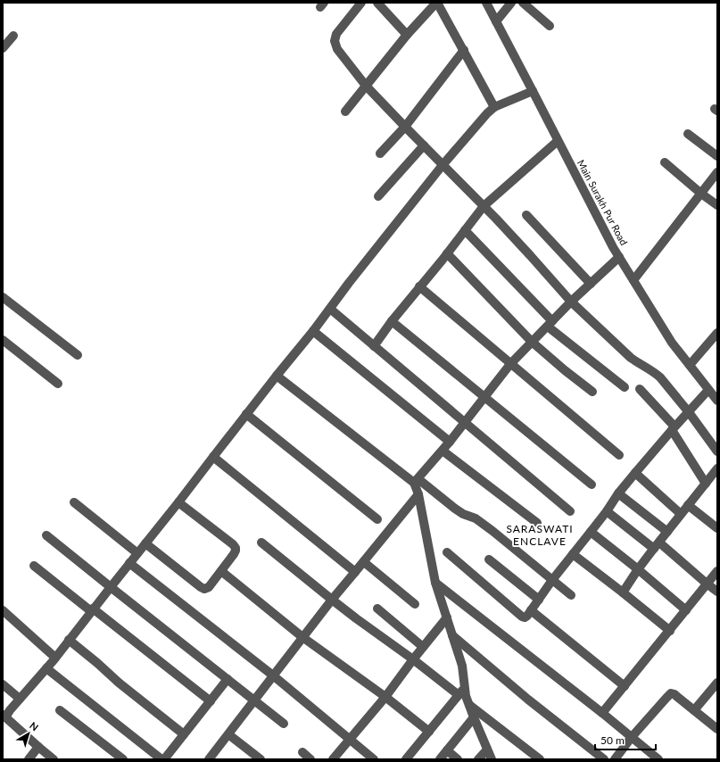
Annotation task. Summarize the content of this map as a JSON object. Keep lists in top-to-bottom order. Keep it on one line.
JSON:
{"streets":{"street":["Main Surakh Pur Road"]},"districts":["SARASWATI ENCLAVE"],"scale_bar":"50 m","north":"top right"}
